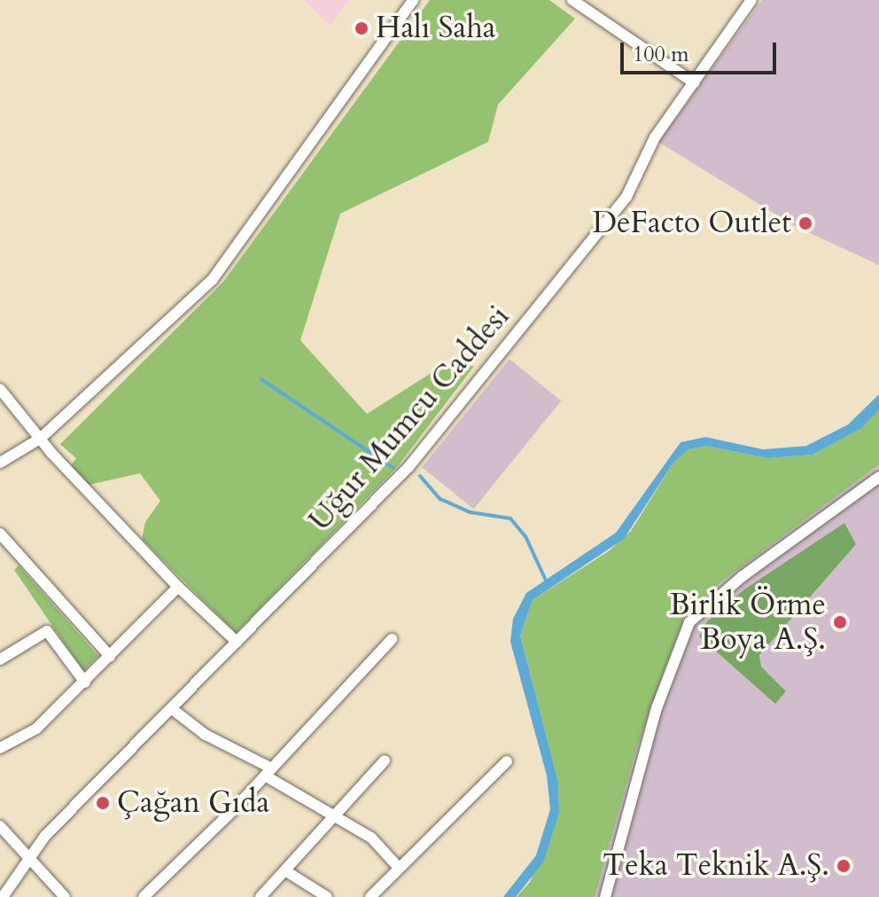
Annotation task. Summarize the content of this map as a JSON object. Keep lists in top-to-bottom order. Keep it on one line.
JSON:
{"streets":{"street":["Uğur Mumcu Caddesi"]},"places":["Halı Saha","DeFacto Outlet","Birlik Örme Boya A.Ş.","Çağan Gıda","Teka Teknik A.Ş."],"scale_bar":"100 m"}
